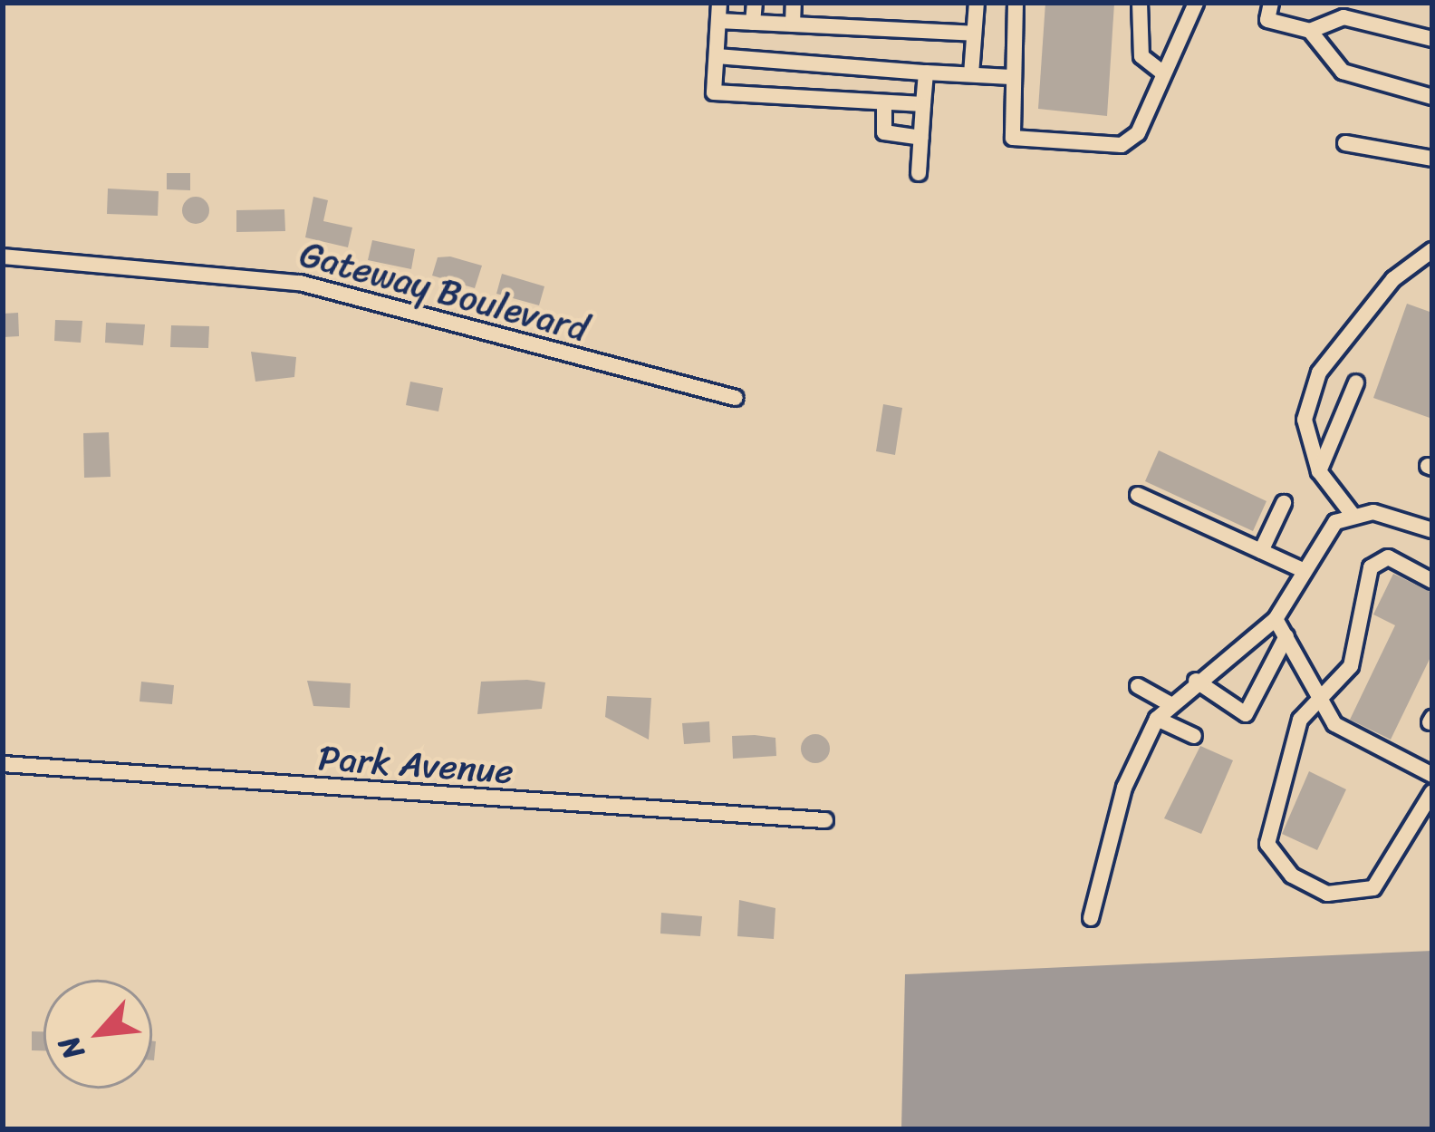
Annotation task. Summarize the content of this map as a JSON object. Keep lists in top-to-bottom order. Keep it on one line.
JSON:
{"streets":{"street":["Gateway Boulevard","Park Avenue"]},"north":"bottom left"}
